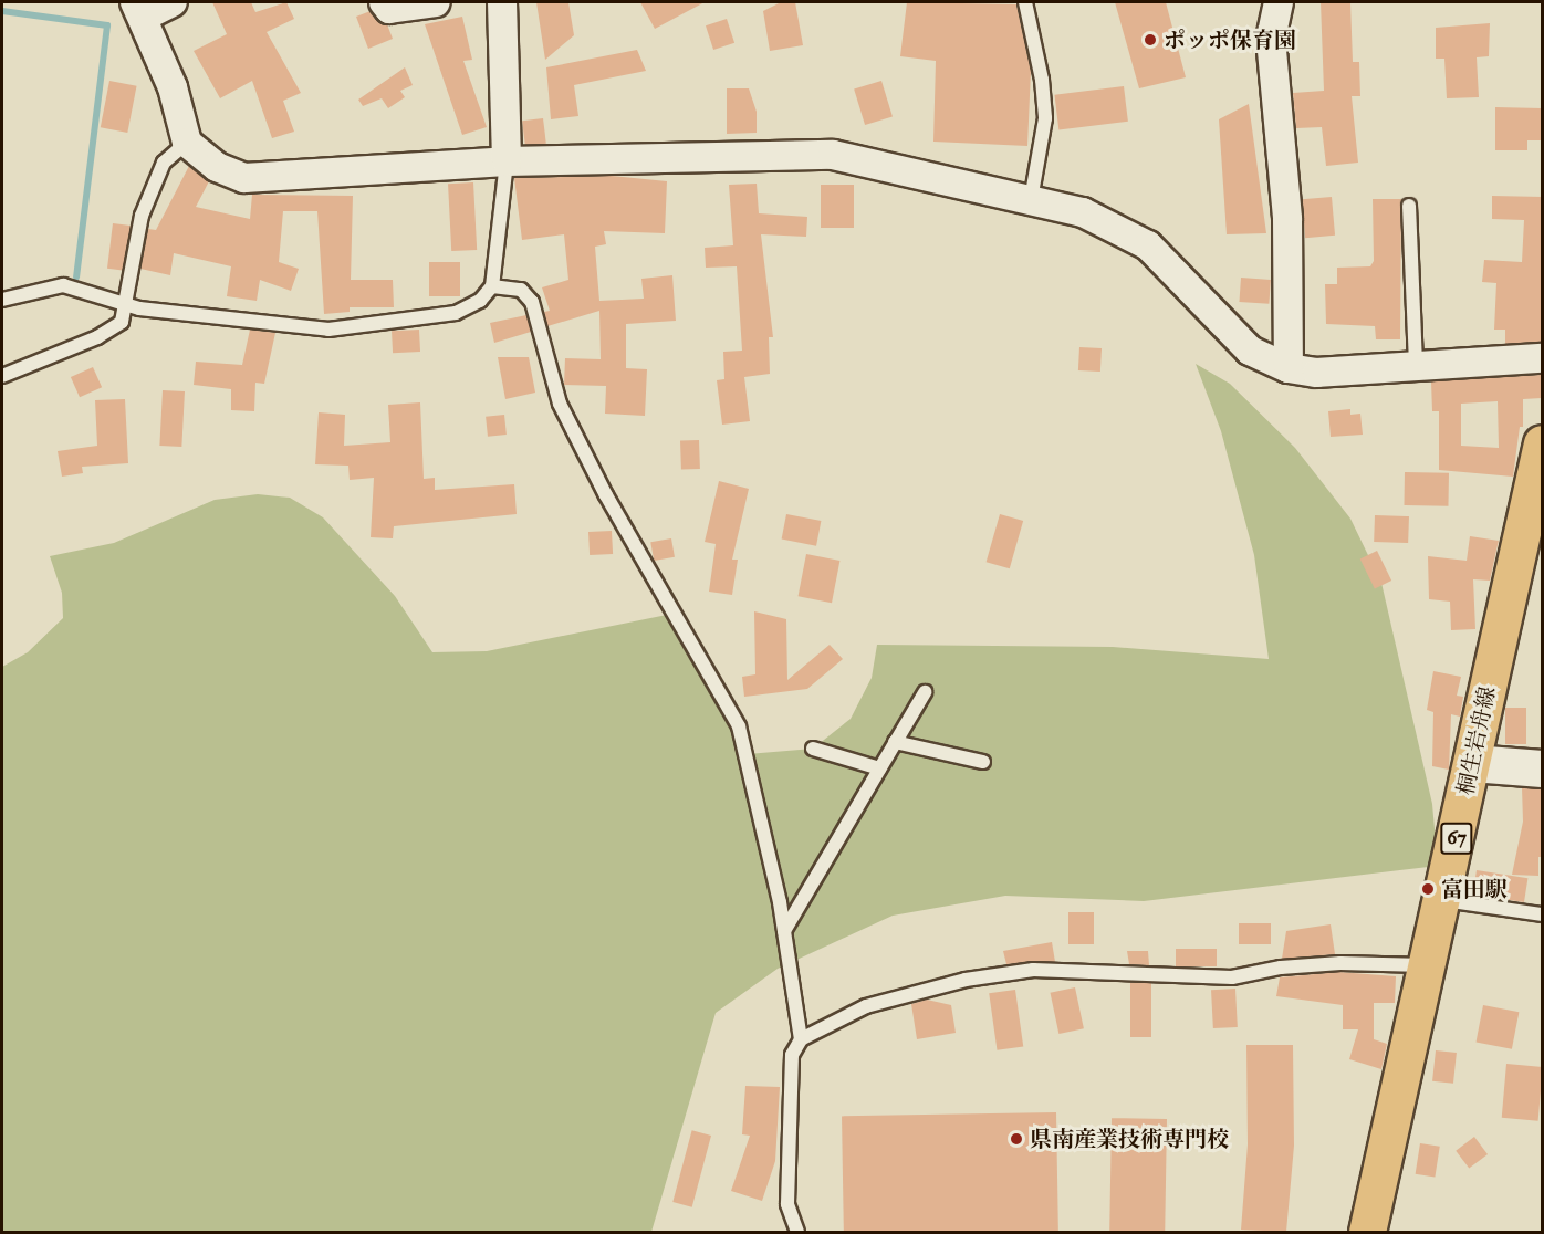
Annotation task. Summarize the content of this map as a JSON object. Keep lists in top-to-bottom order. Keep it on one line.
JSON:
{"streets":{"main road":["桐生岩舟線","67"]},"places":["ポッポ保育園","富田駅","県南産業技術専門校"]}
